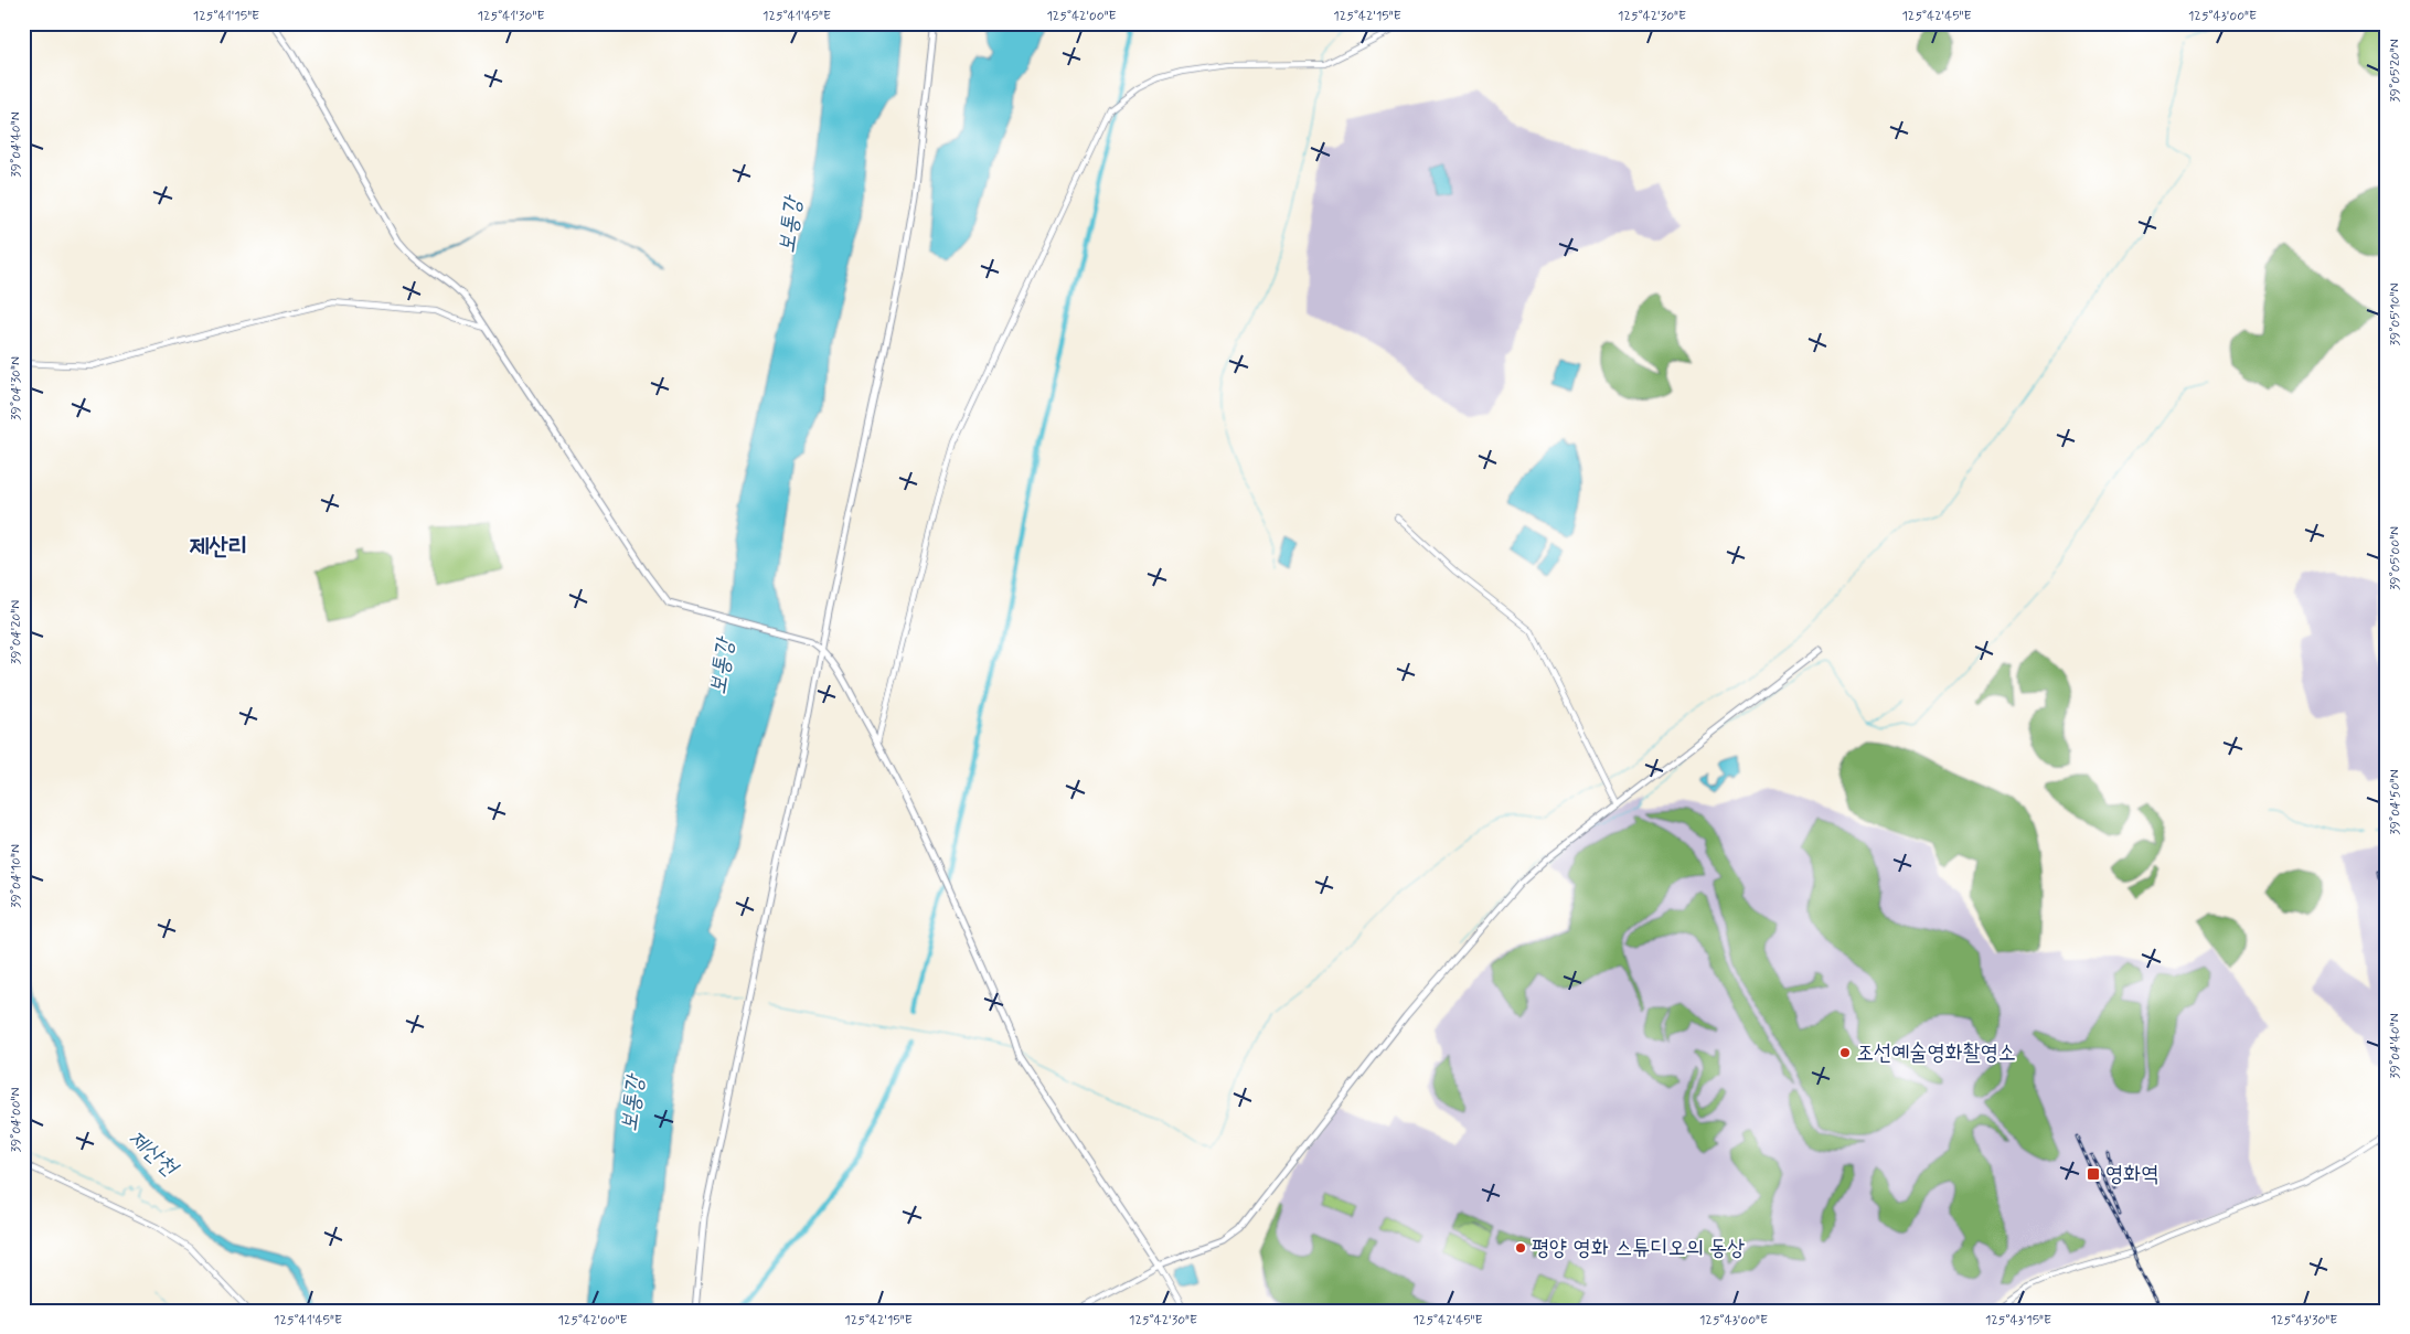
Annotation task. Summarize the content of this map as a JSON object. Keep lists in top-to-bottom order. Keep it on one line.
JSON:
{"districts":["제산리"],"water":["보통강","제산천"],"places":{"other":["조선예술영화촬영소","평양 영화 스튜디오의 동상"],"transit":["영화역"]},"coordinates":["125°41'15\"E","125°41'30\"E","125°41'45\"E","125°42'00\"E","125°42'15\"E","125°42'30\"E","125°42'45\"E","125°43'00\"E","39°05'20\"N","39°04'40\"N","39°05'10\"N","39°04'30\"N","39°05'00\"N","39°04'20\"N","39°04'50\"N","39°04'10\"N","39°04'00\"N","125°43'15\"E","125°43'30\"E"]}
